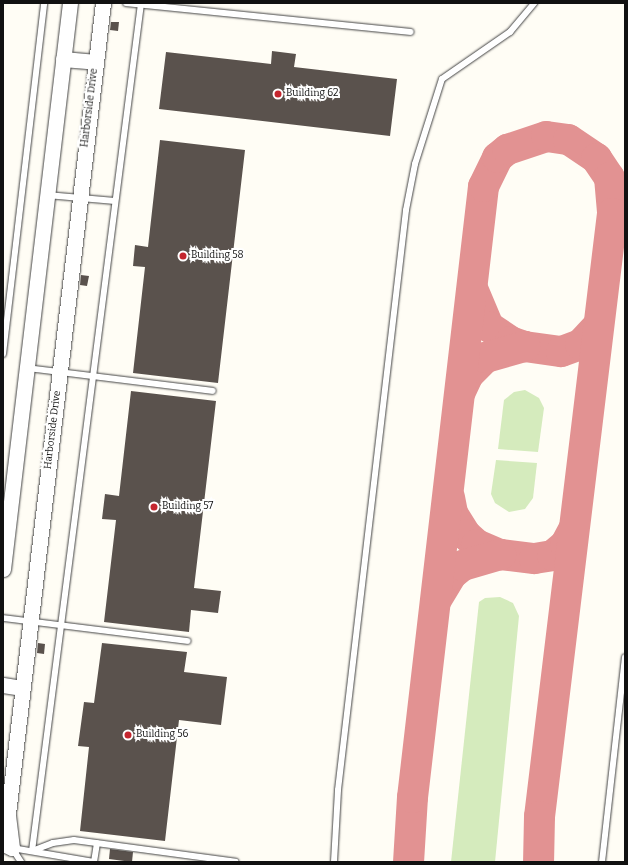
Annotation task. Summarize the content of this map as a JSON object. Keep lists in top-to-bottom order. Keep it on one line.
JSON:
{"streets":{"street":["Harborside Drive"]},"places":["Building 62","Building 58","Building 57","Building 56"]}
